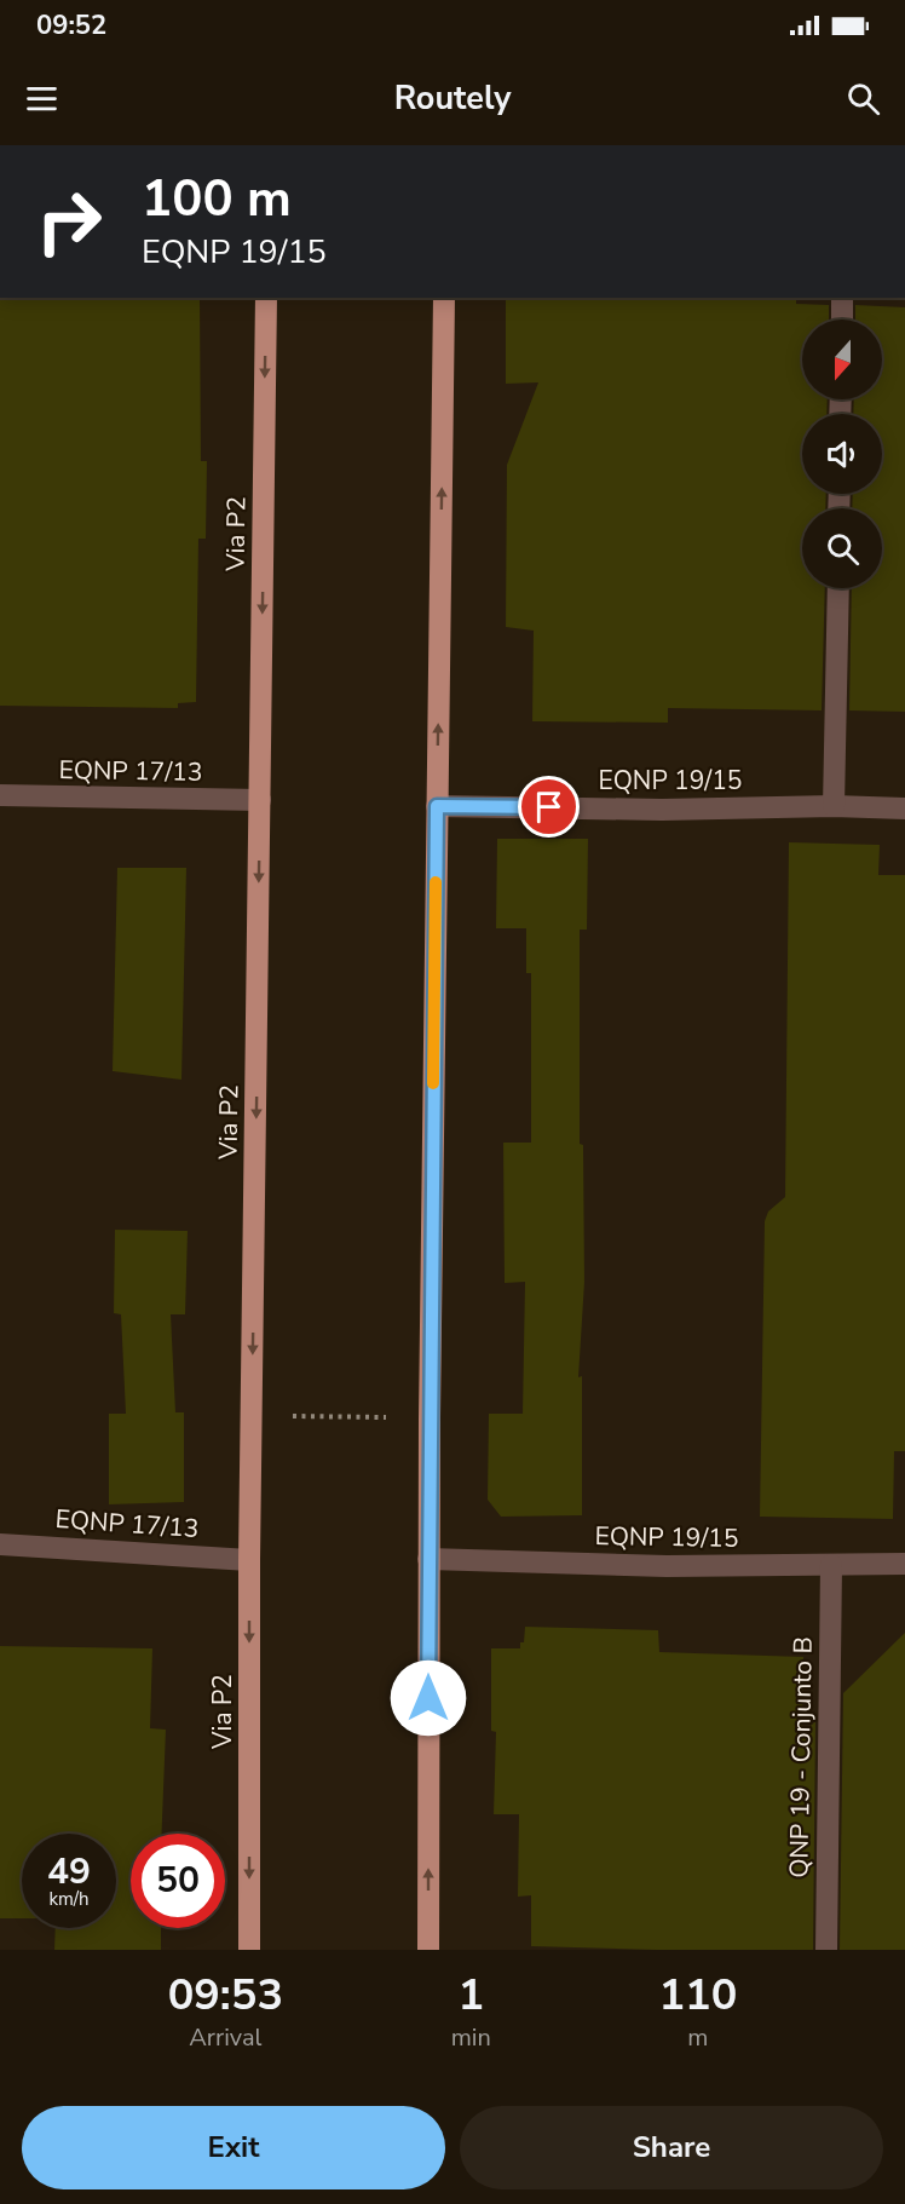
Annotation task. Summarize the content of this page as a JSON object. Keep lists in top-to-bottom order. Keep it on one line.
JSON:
{"streets":{"main road":["Via P2"],"street":["EQNP 17/13","EQNP 19/15","QNP 19 - Conjunto B"]},"crossings":[["Via P2","EQNP 17/13"],["EQNP 19/15","QNP 19 - Conjunto B"]],"north":"bottom","page":{"status":"09:52","header":"Routely","turn":["100 m","EQNP 19/15"],"speed":"49 km/h","limit":"50","eta":["09:53","Arrival","1","min","110","m"],"buttons":["Exit","Share"]}}
